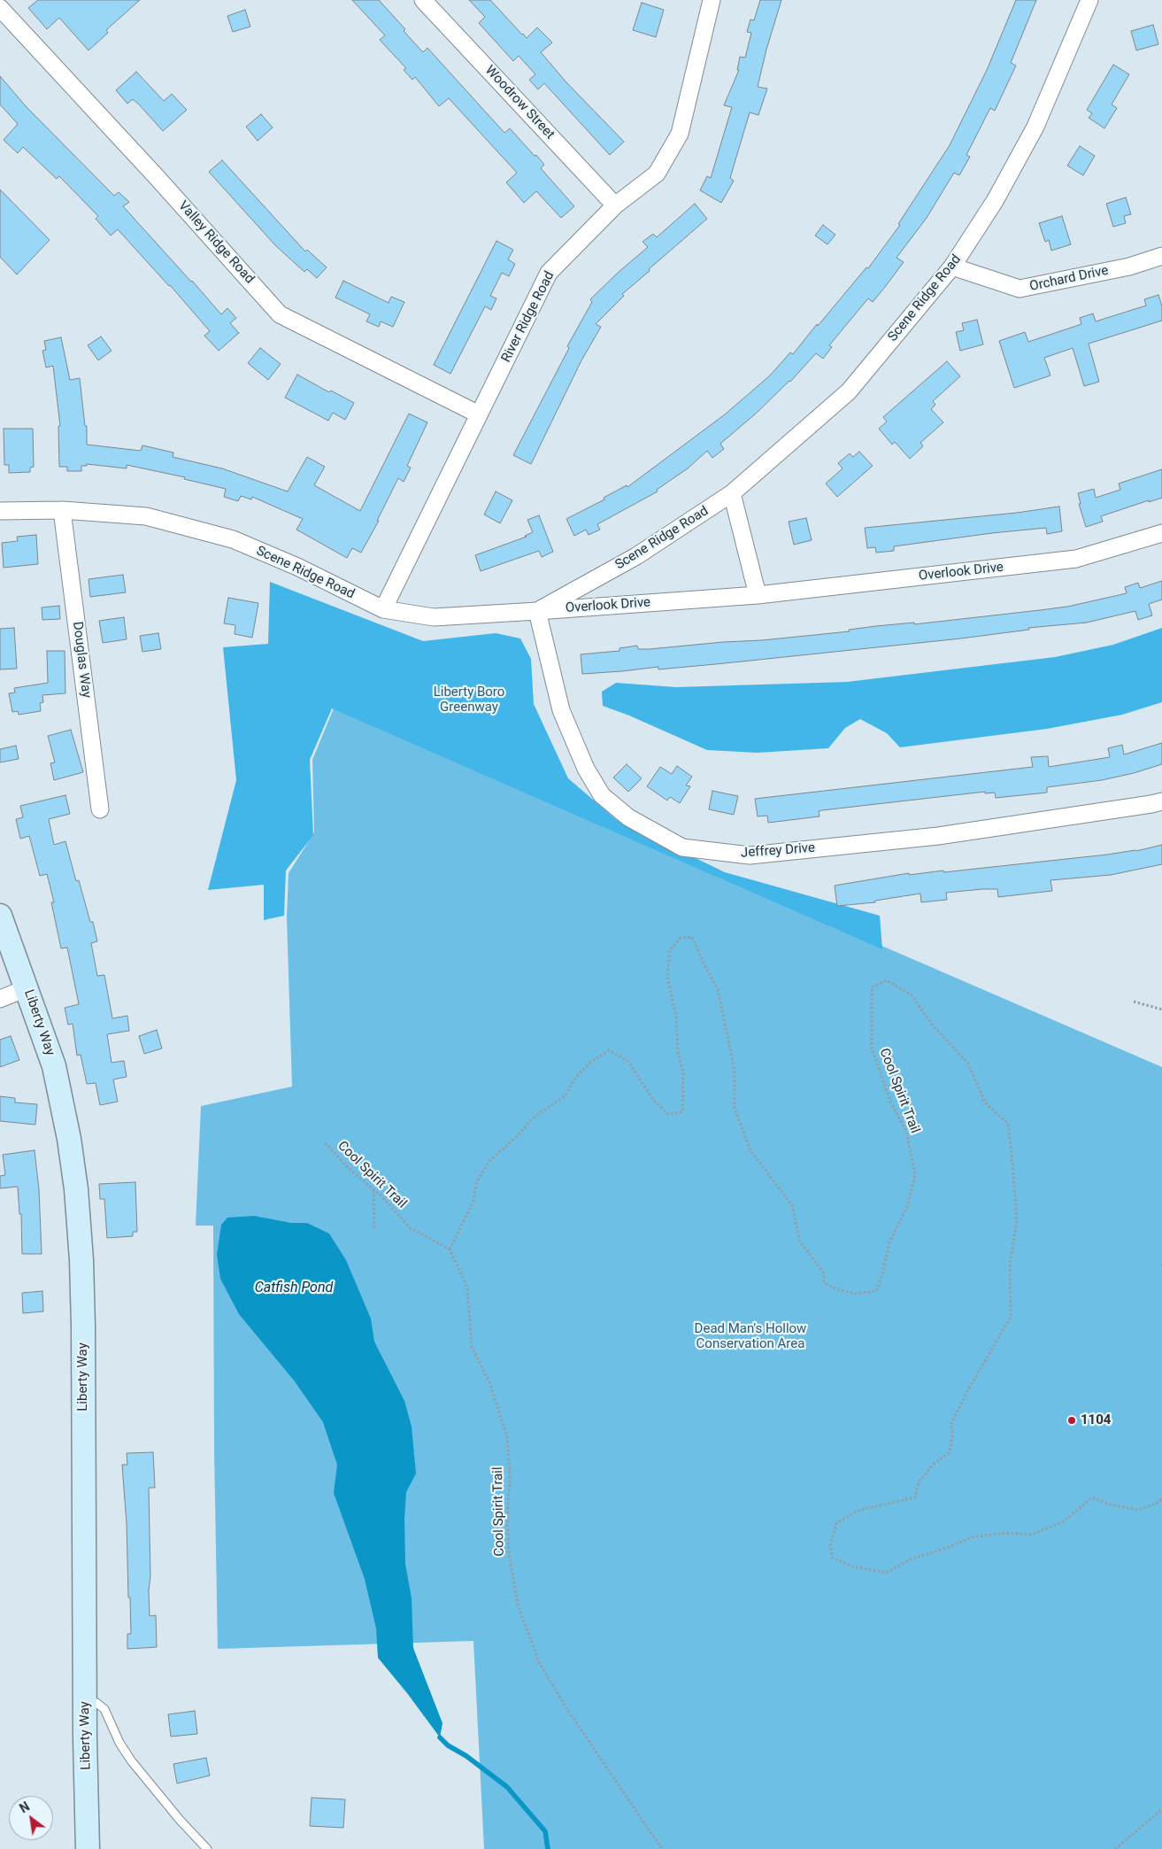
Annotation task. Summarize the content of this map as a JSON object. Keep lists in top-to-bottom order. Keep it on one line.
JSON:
{"streets":{"street":["Woodrow Street","Valley Ridge Road","Orchard Drive","Scene Ridge Road","River Ridge Road","Overlook Drive","Douglas Way","Jeffrey Drive","Liberty Way"],"path":["Cool Spirit Trail"]},"crossings":[["Woodrow Street","River Ridge Road"],["Valley Ridge Road","River Ridge Road"],["Orchard Drive","Scene Ridge Road"],["Scene Ridge Road","River Ridge Road"],["Scene Ridge Road","Overlook Drive"],["Scene Ridge Road","Douglas Way"],["Scene Ridge Road","Jeffrey Drive"],["Overlook Drive","Jeffrey Drive"]],"water":["Catfish Pond"],"parks":["Liberty Boro Greenway","Dead Man's Hollow Conservation Area"],"places":["1104"],"north":"top left"}
